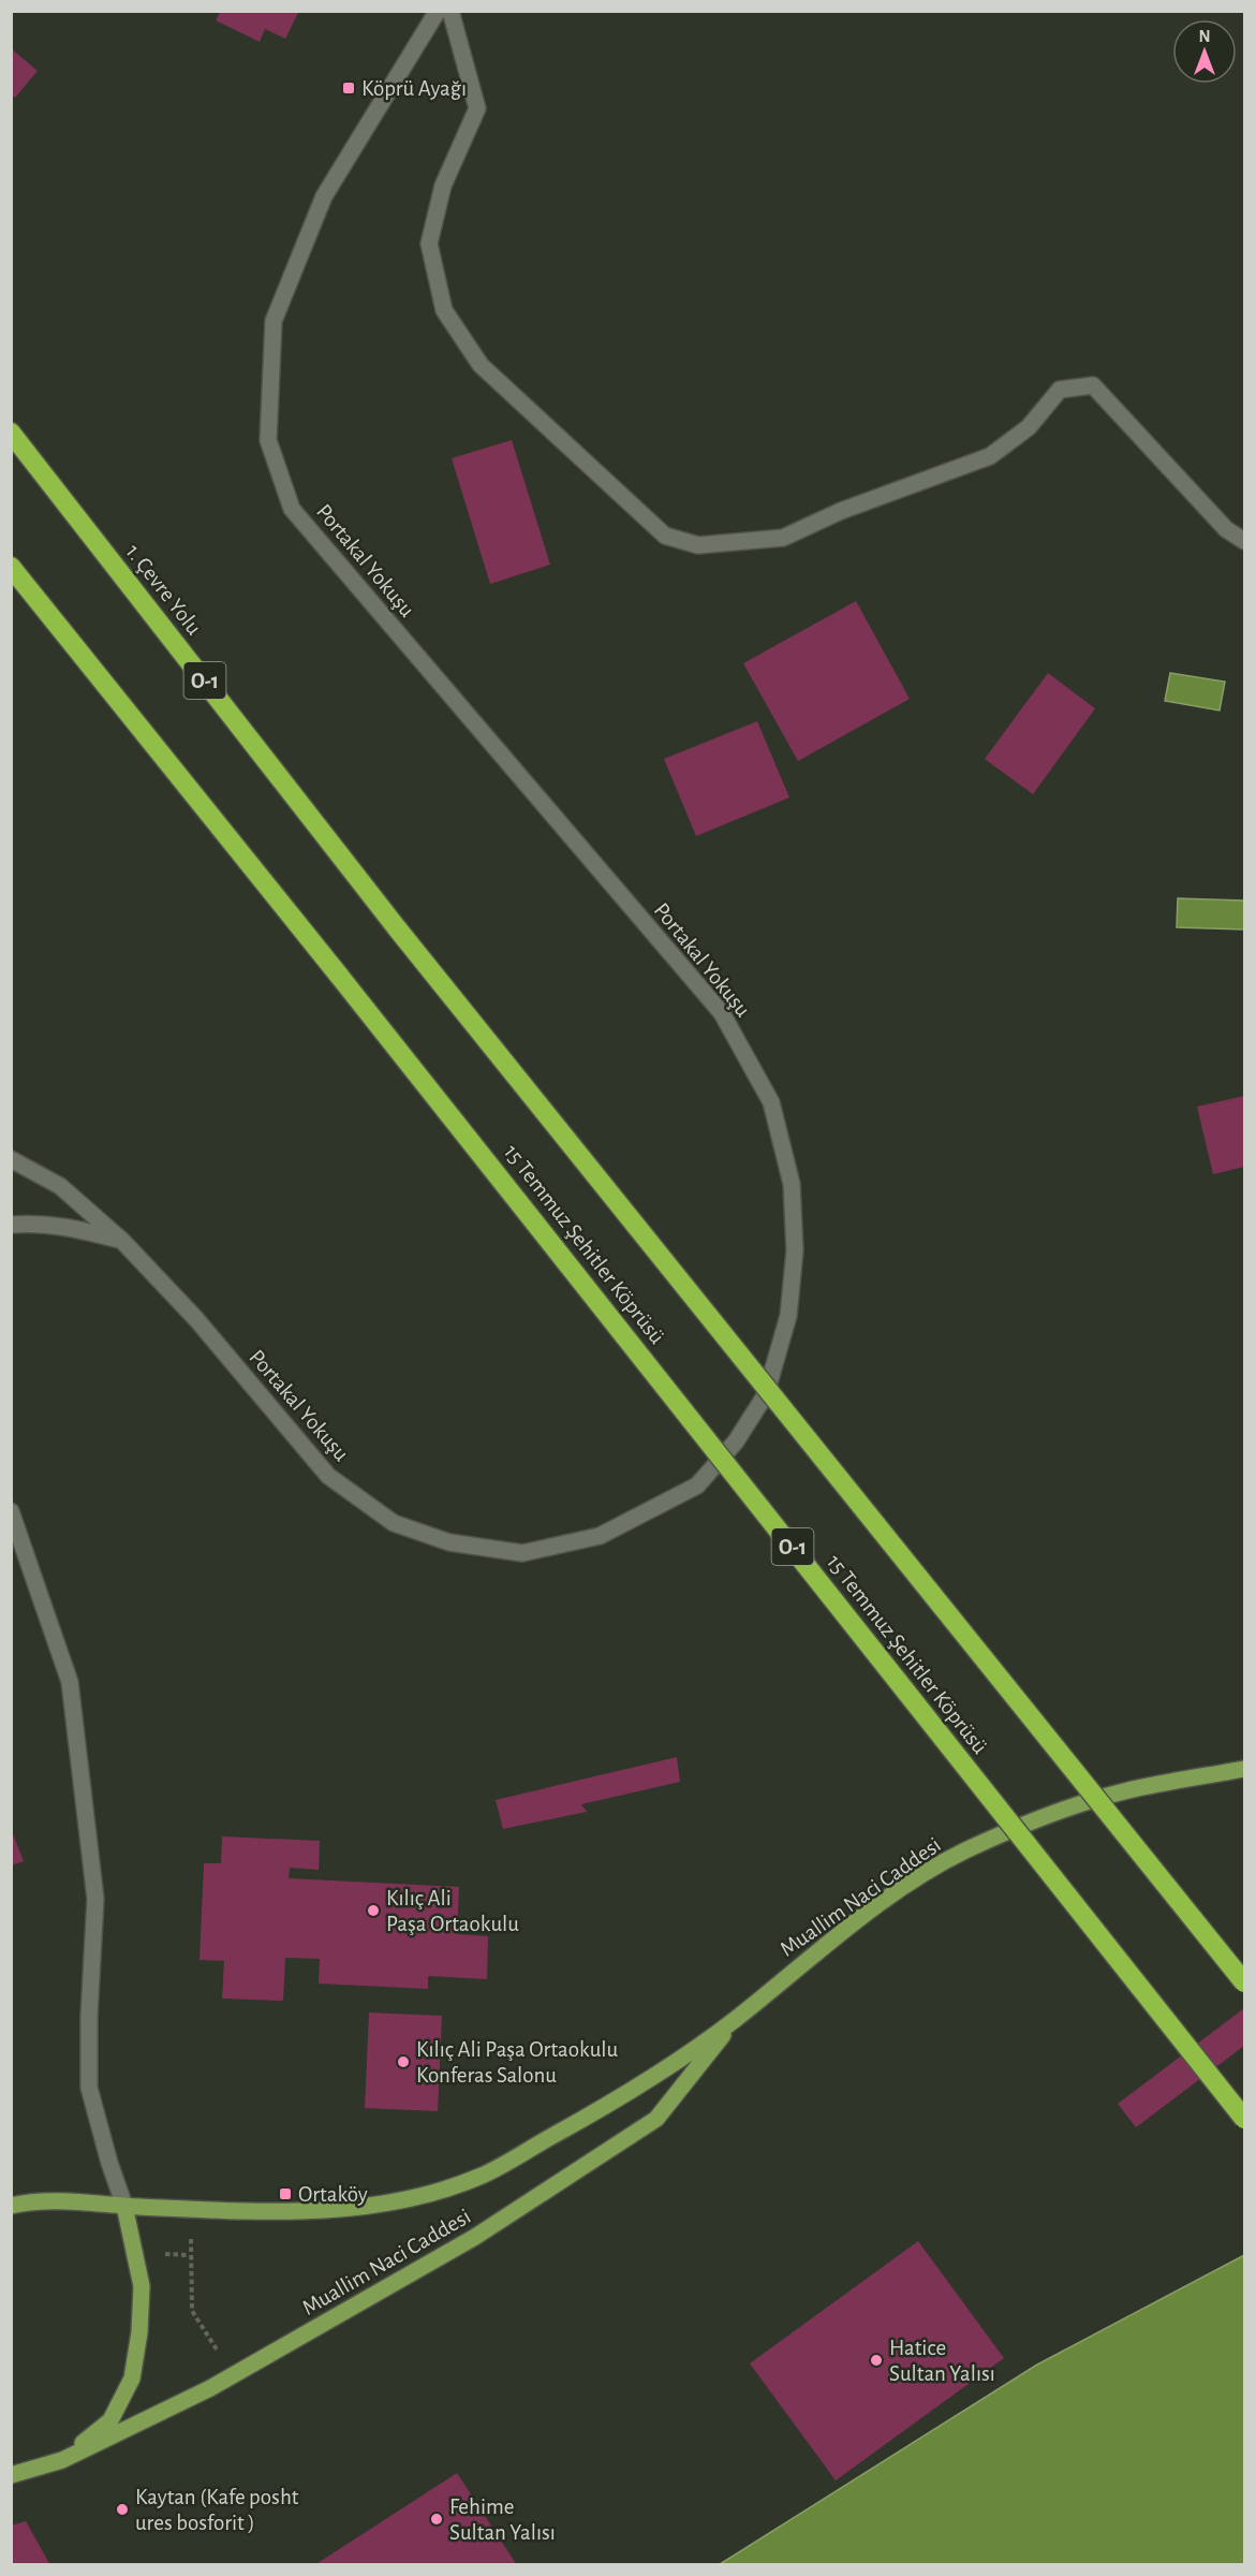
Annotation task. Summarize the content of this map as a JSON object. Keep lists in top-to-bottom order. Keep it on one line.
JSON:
{"streets":{"highway":["1. Çevre Yolu","O-1","15 Temmuz Şehitler Köprüsü"],"main road":["Portakal Yokuşu","Muallim Naci Caddesi"]},"places":{"transit":["Köprü Ayağı","Ortaköy"],"other":["Kılıç Ali Paşa Ortaokulu","Kılıç Ali Paşa Ortaokulu Konferas Salonu","Hatice Sultan Yalısı","Kaytan (Kafe posht ures bosforit )","Fehime Sultan Yalısı"]},"north":"top"}
